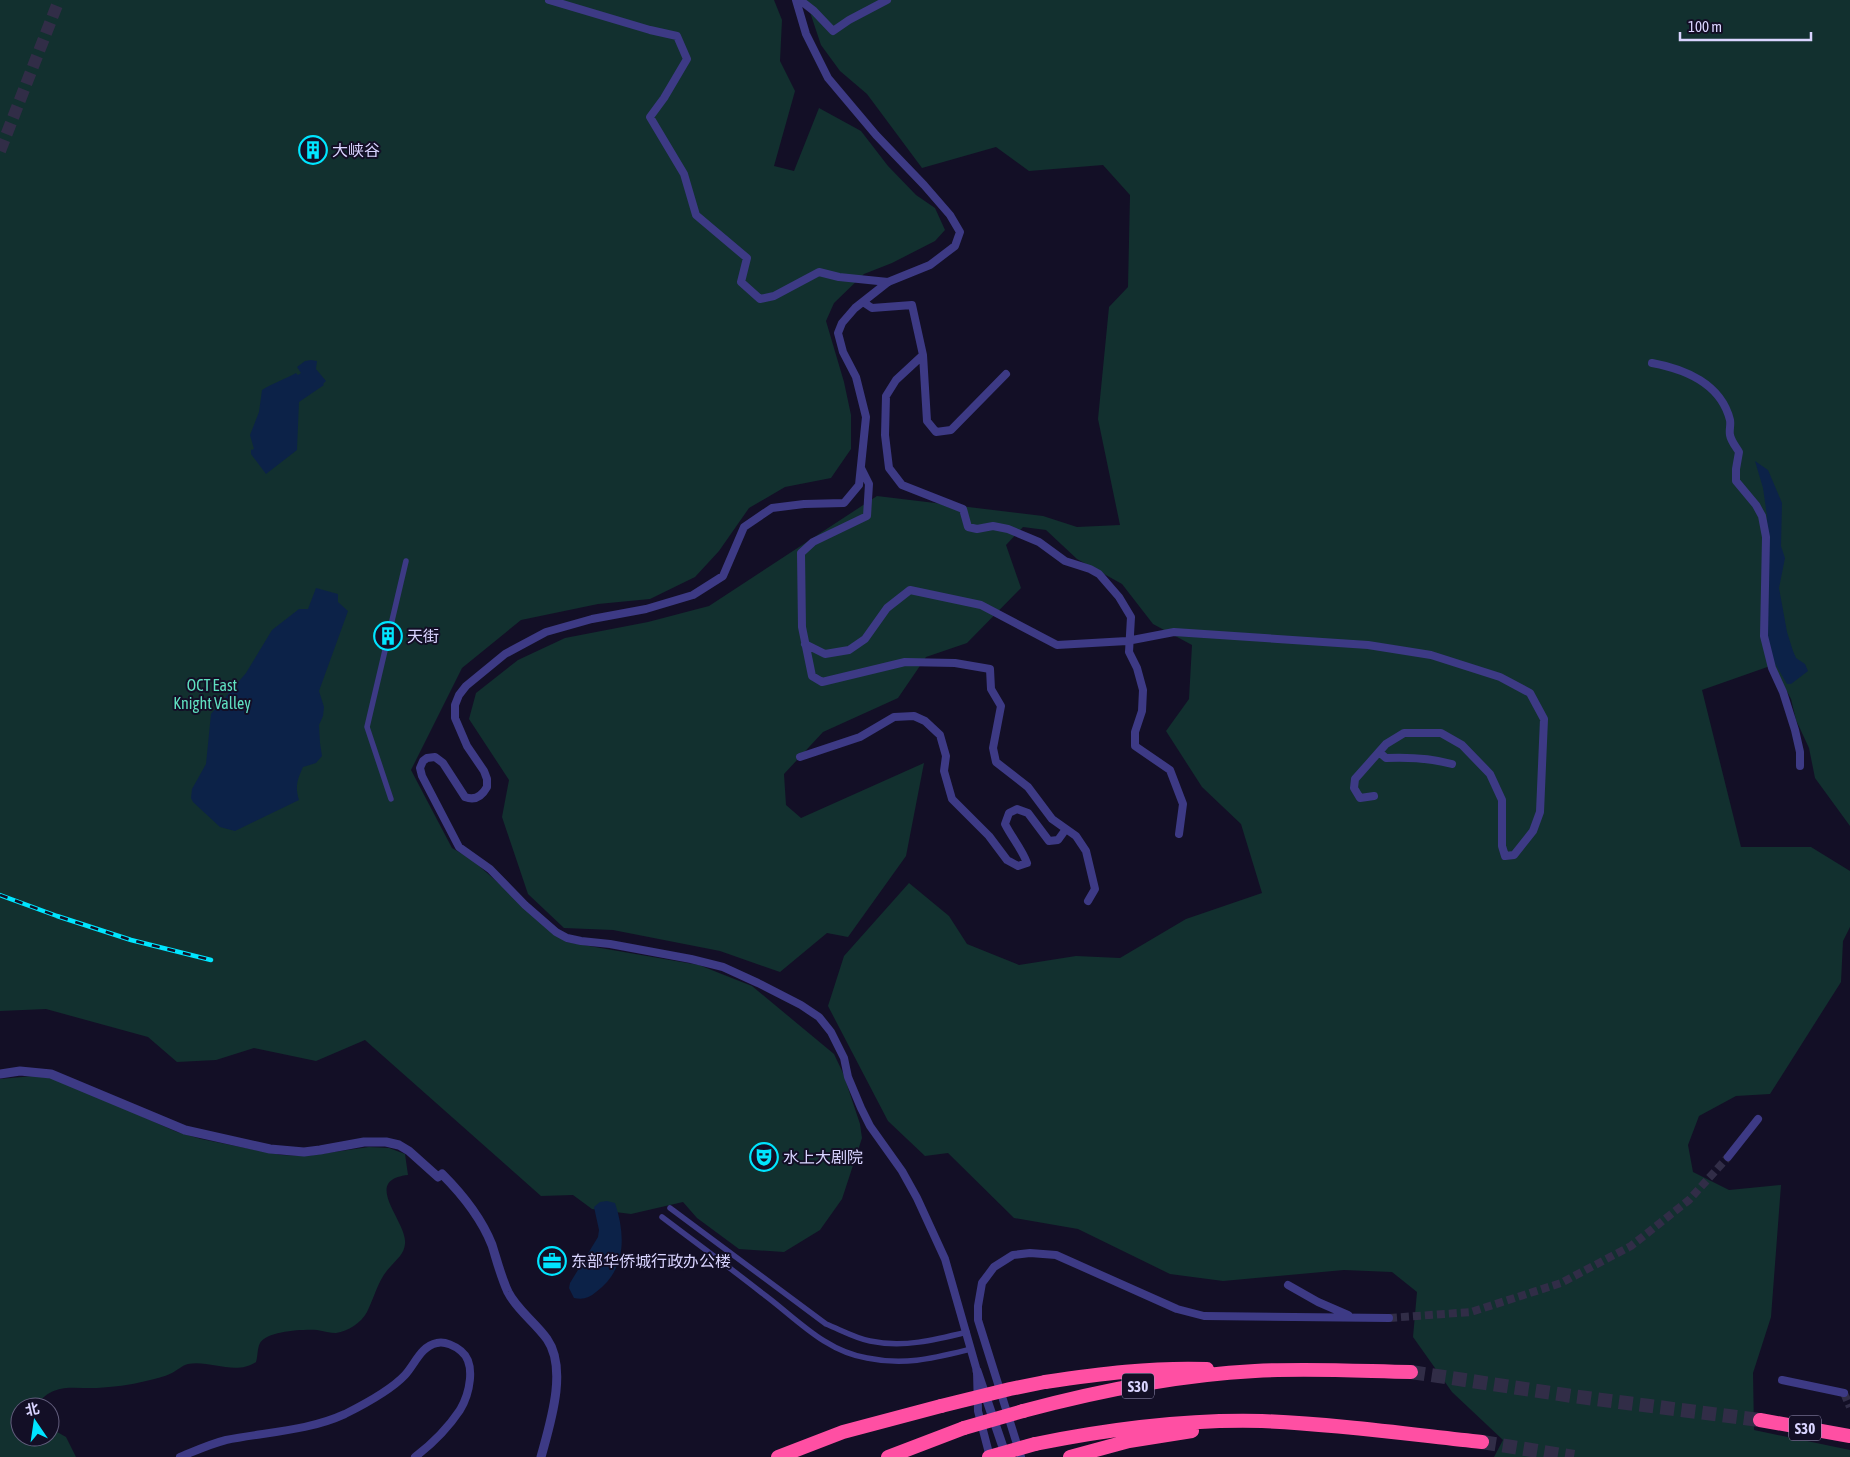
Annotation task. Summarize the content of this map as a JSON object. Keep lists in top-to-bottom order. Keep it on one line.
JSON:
{"streets":{"highway":["S30"]},"parks":["OCT East Knight Valley"],"places":{"building":["大峡谷","天街"],"theatre":["水上大剧院"],"office":["东部华侨城行政办公楼"]},"scale_bar":"100 m","north":"top"}
